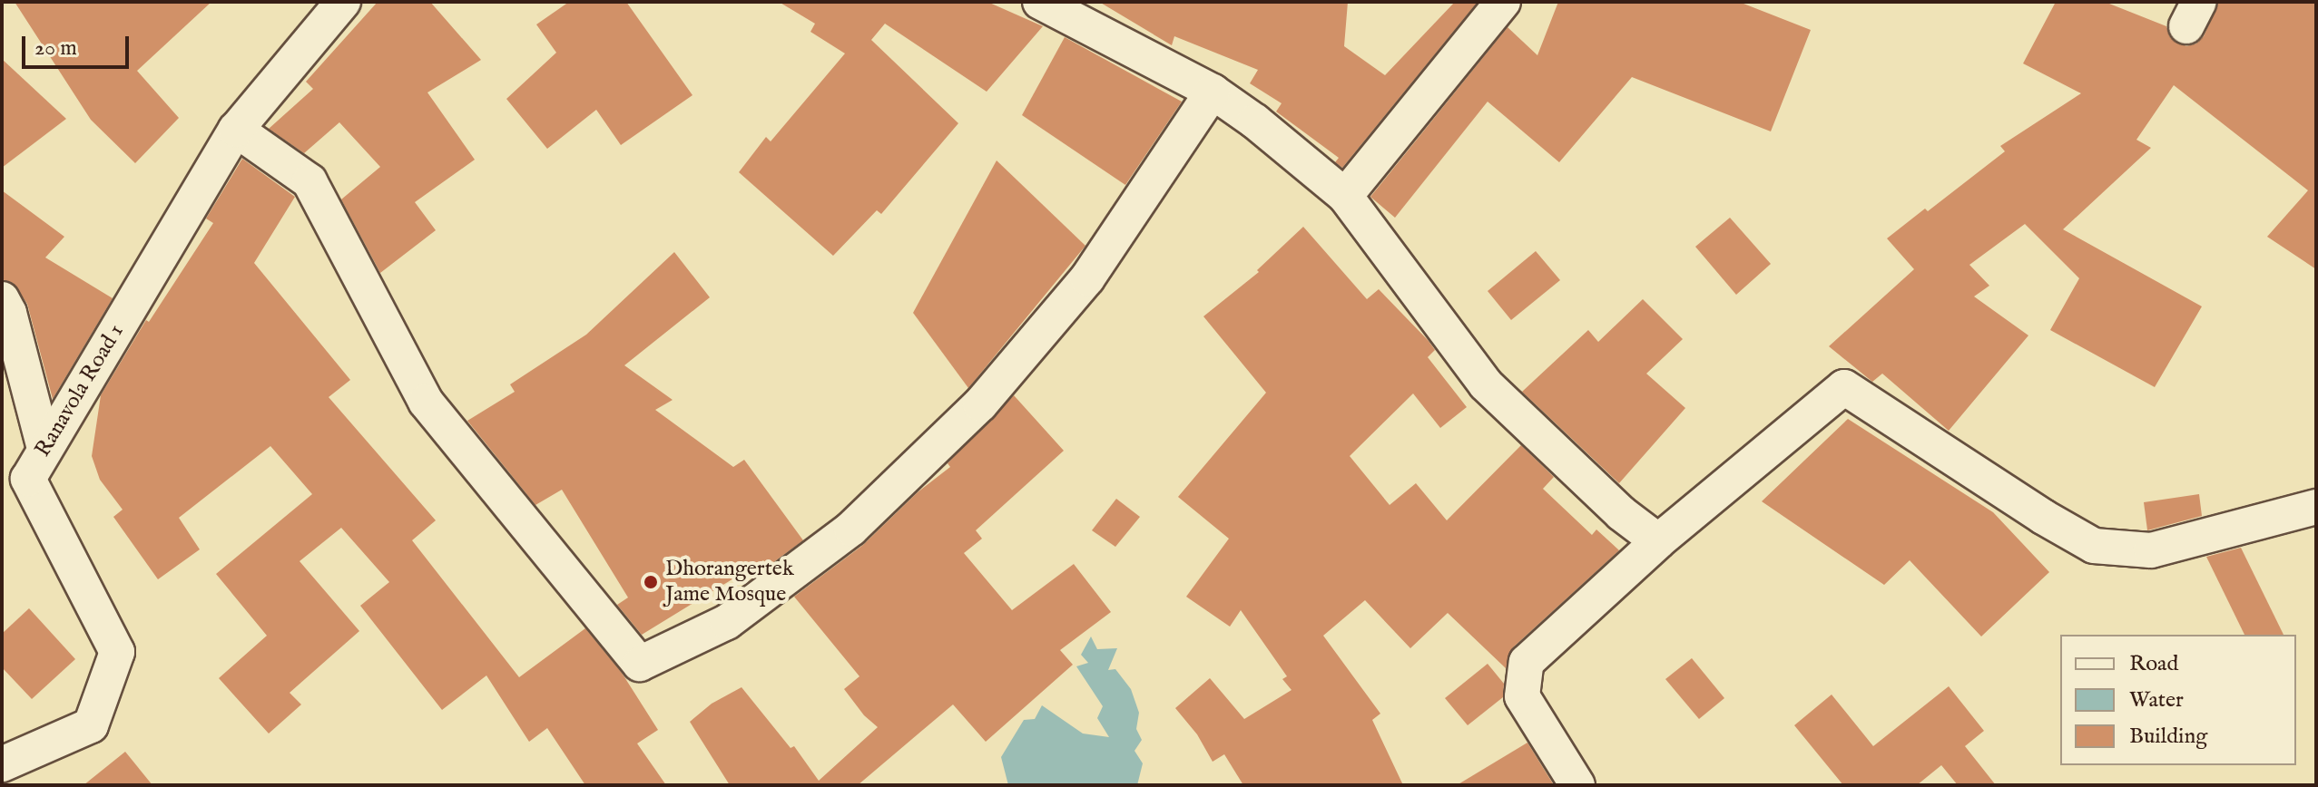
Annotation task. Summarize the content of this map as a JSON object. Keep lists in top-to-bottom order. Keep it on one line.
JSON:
{"streets":{"street":["Ranavola Road 1"]},"places":["Dhorangertek Jame Mosque"],"legend":["Road","Water","Building"],"scale_bar":"20 m"}
